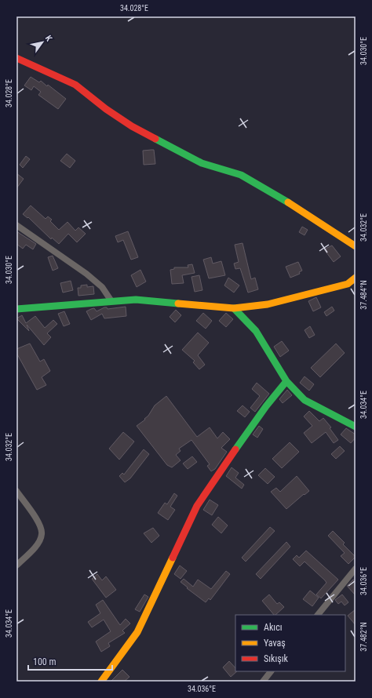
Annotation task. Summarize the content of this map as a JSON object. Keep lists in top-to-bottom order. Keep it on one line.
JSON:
{"legend":["Akıcı","Yavaş","Sıkışık"],"scale_bar":"100 m","north":"top right","coordinates":["34.028°E","34.030°E","34.032°E","37.484°N","34.034°E","34.036°E","37.482°N"]}
